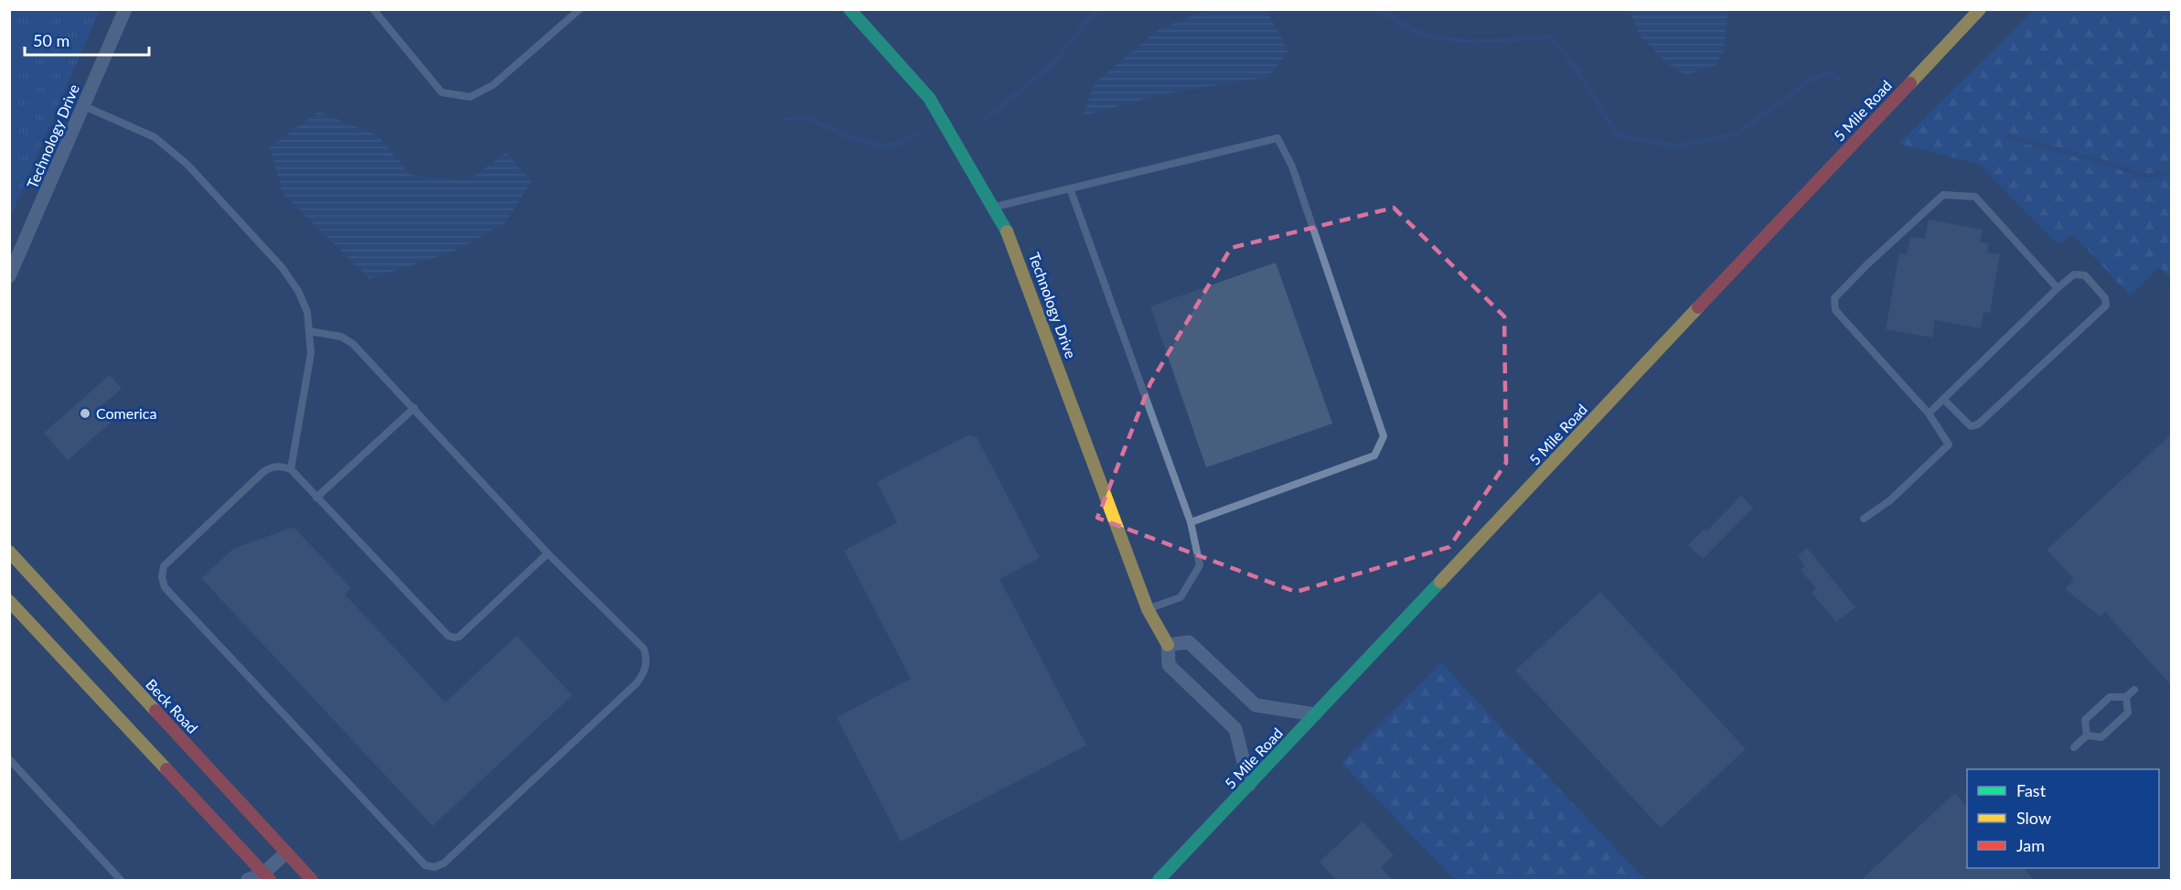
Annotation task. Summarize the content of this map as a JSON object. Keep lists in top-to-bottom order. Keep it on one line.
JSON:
{"streets":{"street":["5 Mile Road","Technology Drive","Beck Road"]},"crossings":[["5 Mile Road","Technology Drive"]],"places":["Comerica"],"legend":["Fast","Slow","Jam"],"scale_bar":"50 m"}
